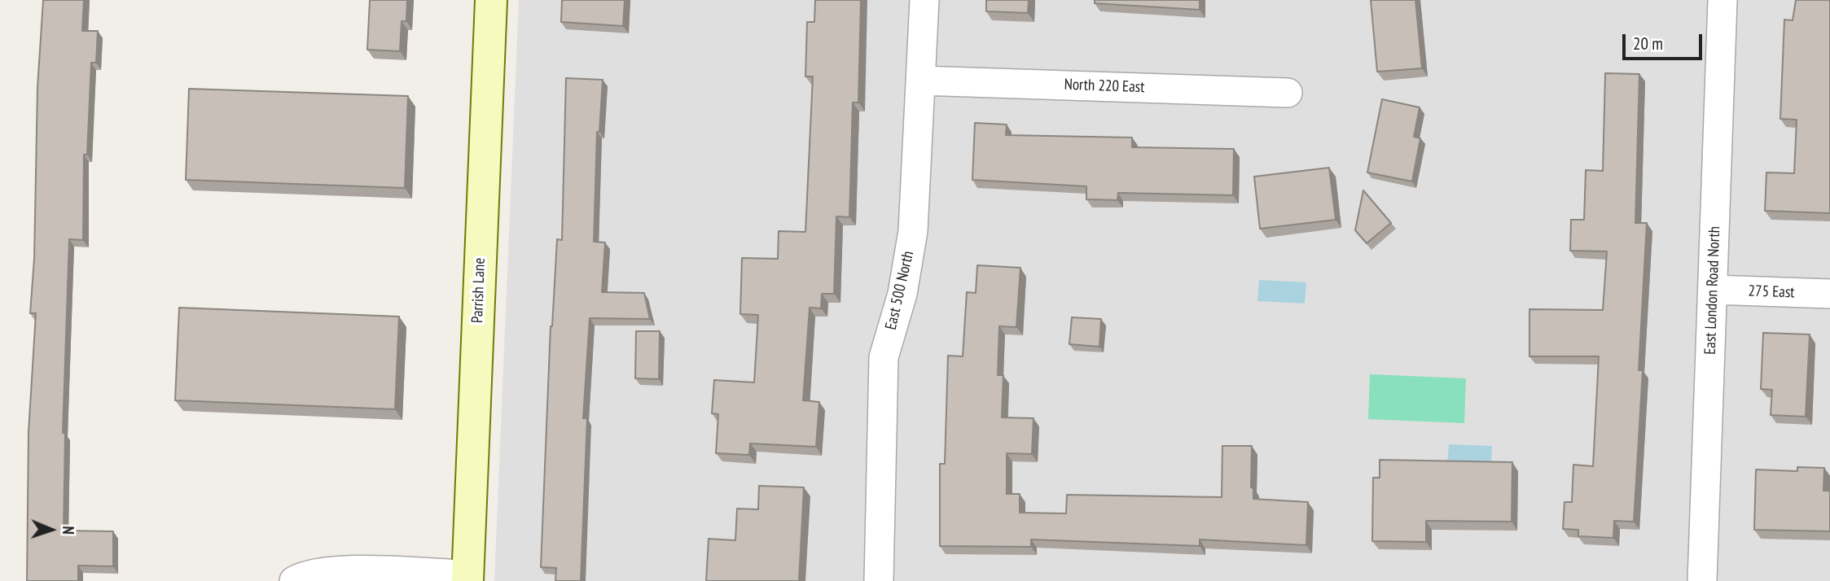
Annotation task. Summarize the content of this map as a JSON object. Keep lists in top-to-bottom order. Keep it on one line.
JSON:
{"streets":{"street":["North 220 East","Parrish Lane","East 500 North","East London Road North","275 East"]},"crossings":[["North 220 East","East 500 North"],["East London Road North","275 East"]],"scale_bar":"20 m","north":"right"}
